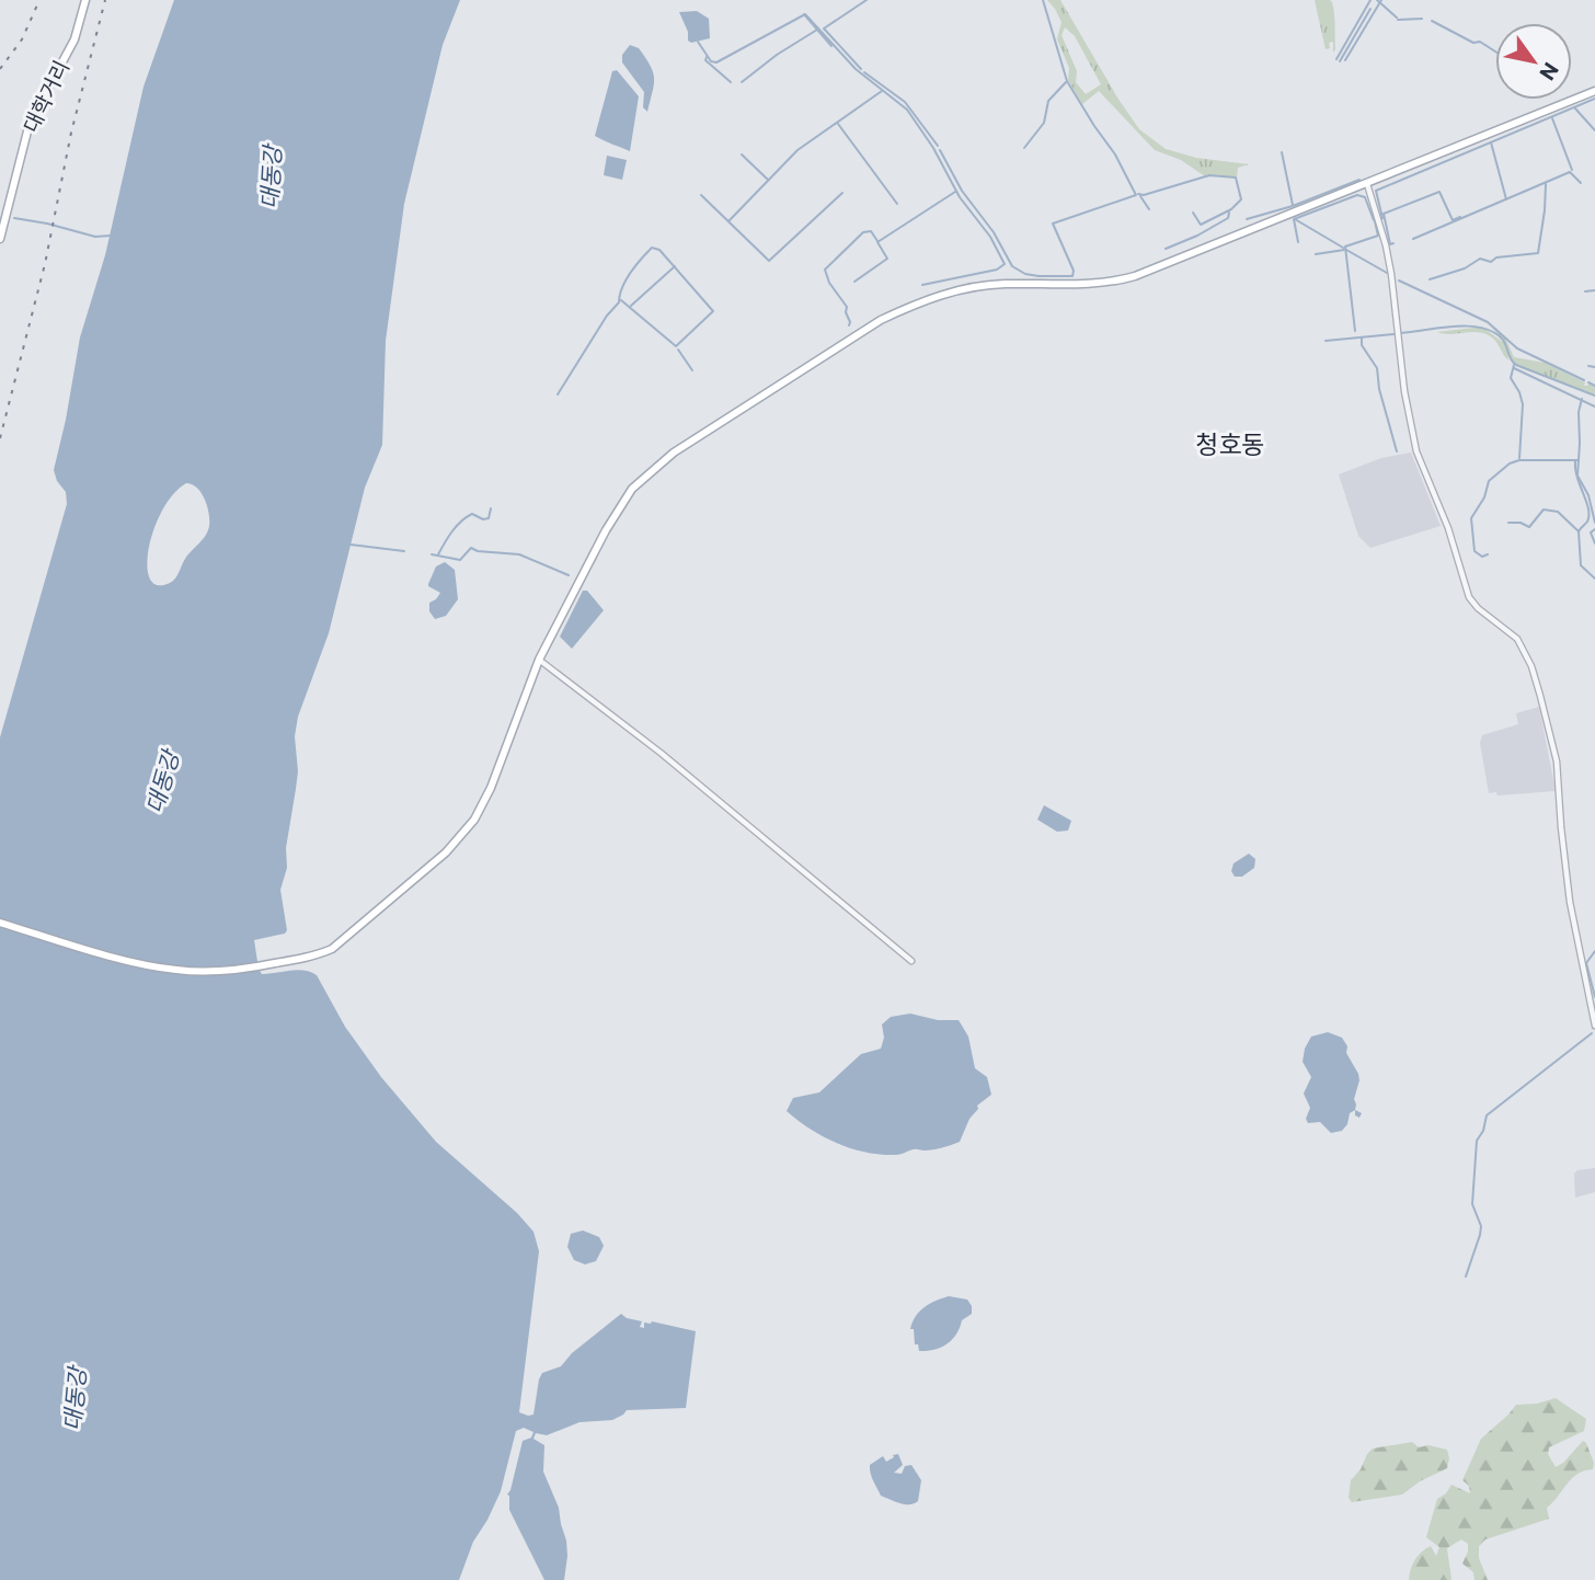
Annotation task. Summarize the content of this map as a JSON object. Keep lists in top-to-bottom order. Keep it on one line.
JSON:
{"streets":{"main road":["대학거리"]},"districts":["청호동"],"water":["대동강"],"north":"bottom right"}
